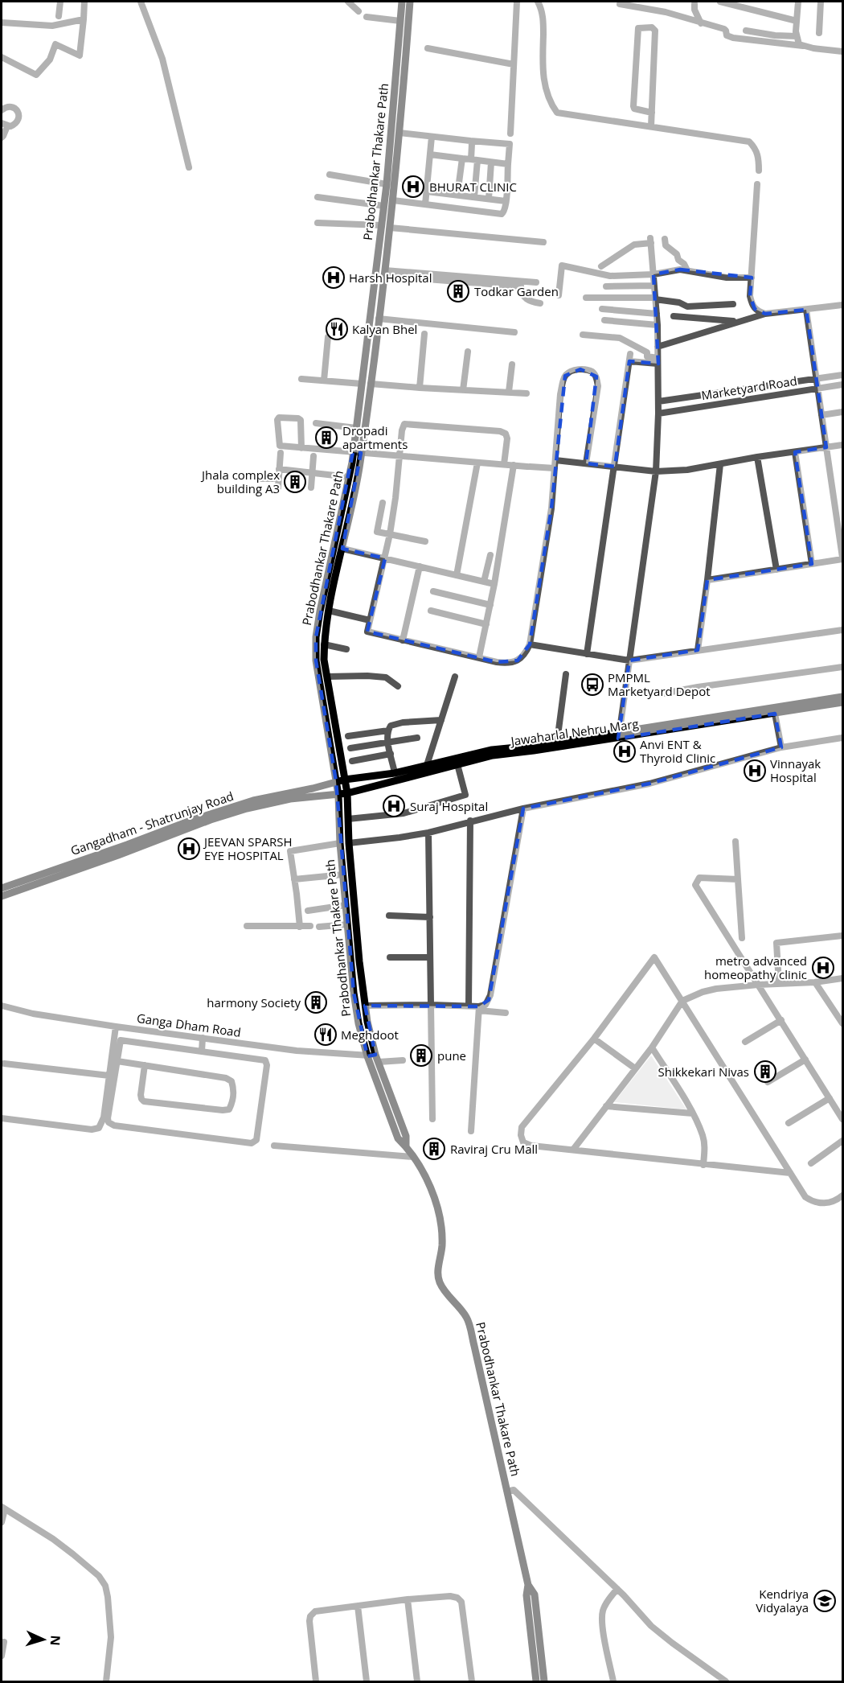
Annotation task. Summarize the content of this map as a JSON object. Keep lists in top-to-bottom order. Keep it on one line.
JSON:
{"streets":{"main road":["Prabodhankar Thakare Path","Jawaharlal Nehru Marg","Gangadham - Shatrunjay Road"],"street":["Marketyard Road","Ganga Dham Road"]},"crossings":[["Prabodhankar Thakare Path","Jawaharlal Nehru Marg"],["Prabodhankar Thakare Path","Ganga Dham Road"],["Jawaharlal Nehru Marg","Gangadham - Shatrunjay Road"]],"places":{"hospital":["BHURAT CLINIC","Harsh Hospital","Anvi ENT & Thyroid Clinic","Vinnayak Hospital","Suraj Hospital","JEEVAN SPARSH EYE HOSPITAL","metro advanced homeopathy clinic"],"building":["Todkar Garden","Dropadi apartments","Jhala complex building A3","harmony Society","pune","Shikkekari Nivas","Raviraj Cru Mall"],"restaurant":["Kalyan Bhel","Meghdoot"],"bus stop":["PMPML Marketyard Depot"],"school or university":["Kendriya Vidyalaya"]},"north":"right"}
